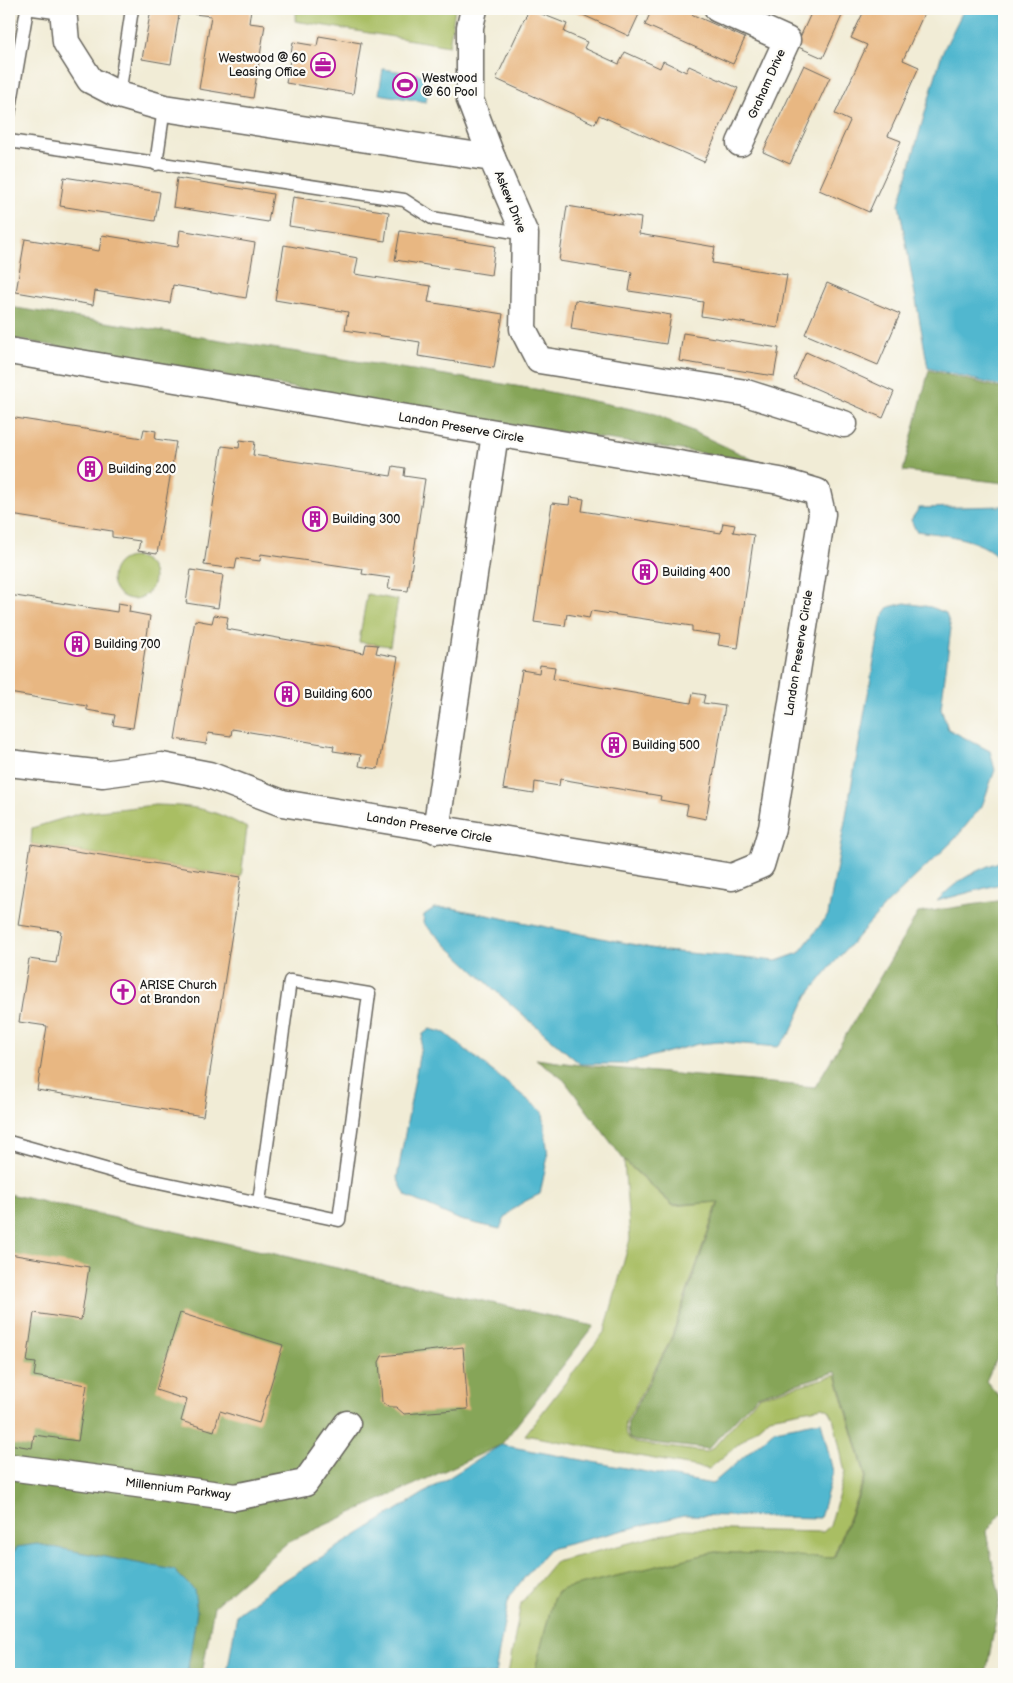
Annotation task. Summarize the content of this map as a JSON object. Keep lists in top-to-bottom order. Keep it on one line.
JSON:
{"streets":{"street":["Graham Drive","Askew Drive","Landon Preserve Circle","Millennium Parkway"]},"places":{"office":["Westwood @ 60 Leasing Office"],"sports":["Westwood @ 60 Pool"],"building":["Building 200","Building 300","Building 400","Building 700","Building 600","Building 500"],"church":["ARISE Church at Brandon"]}}
